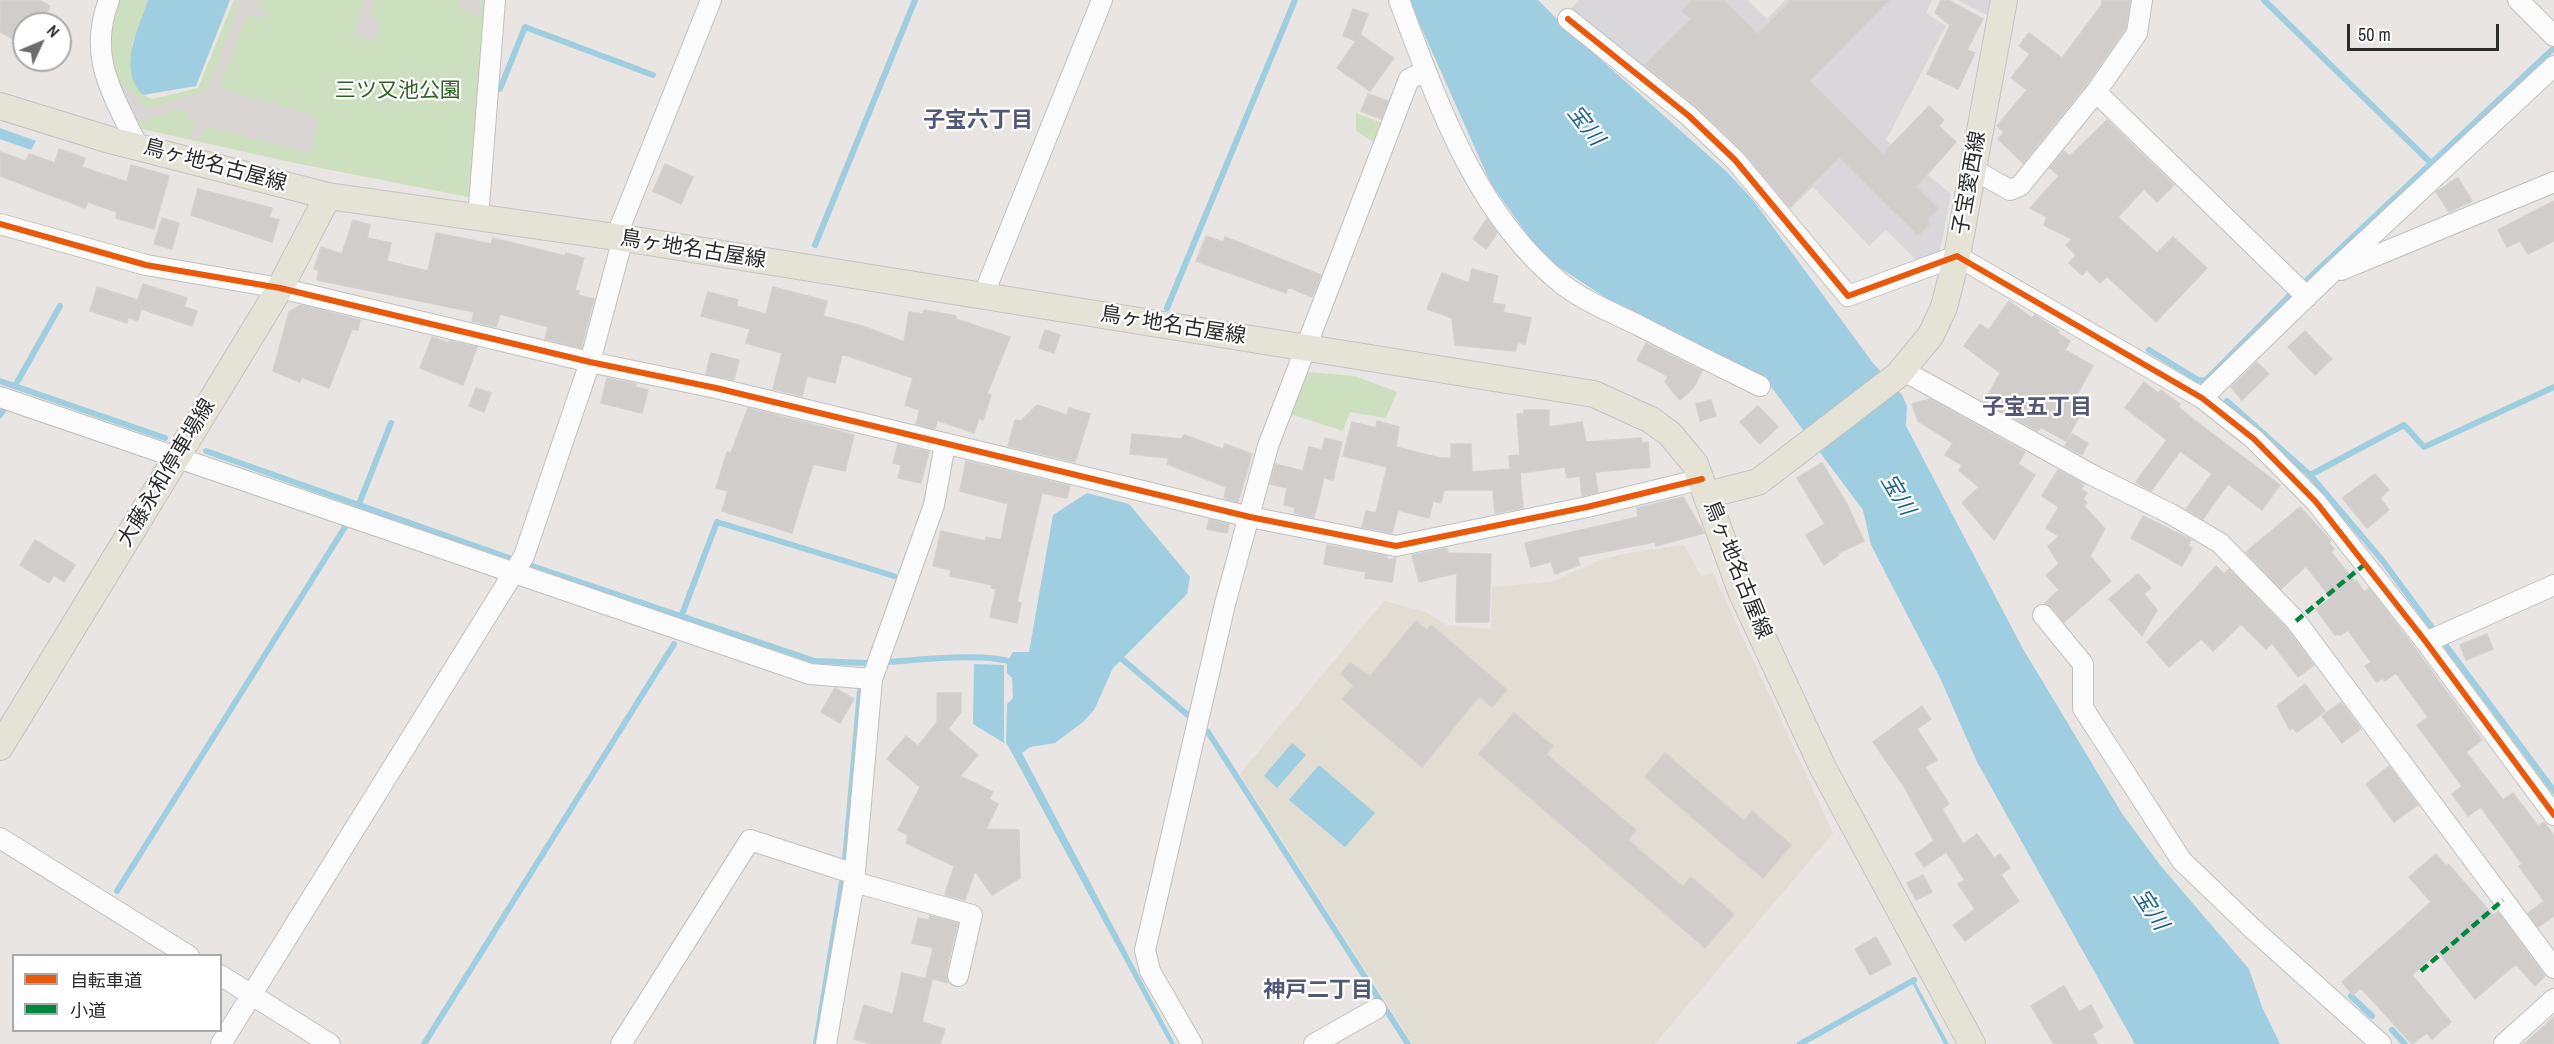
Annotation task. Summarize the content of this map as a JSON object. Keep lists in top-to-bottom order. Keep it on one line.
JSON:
{"streets":{"main road":["鳥ヶ地名古屋線","子宝愛西線","大藤永和停車場線"]},"crossings":[["鳥ヶ地名古屋線","子宝愛西線"],["鳥ヶ地名古屋線","大藤永和停車場線"]],"districts":["子宝六丁目","子宝五丁目","神戸二丁目"],"water":["宝川"],"parks":["三ツ又池公園"],"legend":["自転車道","小道"],"scale_bar":"50 m","north":"top right"}
